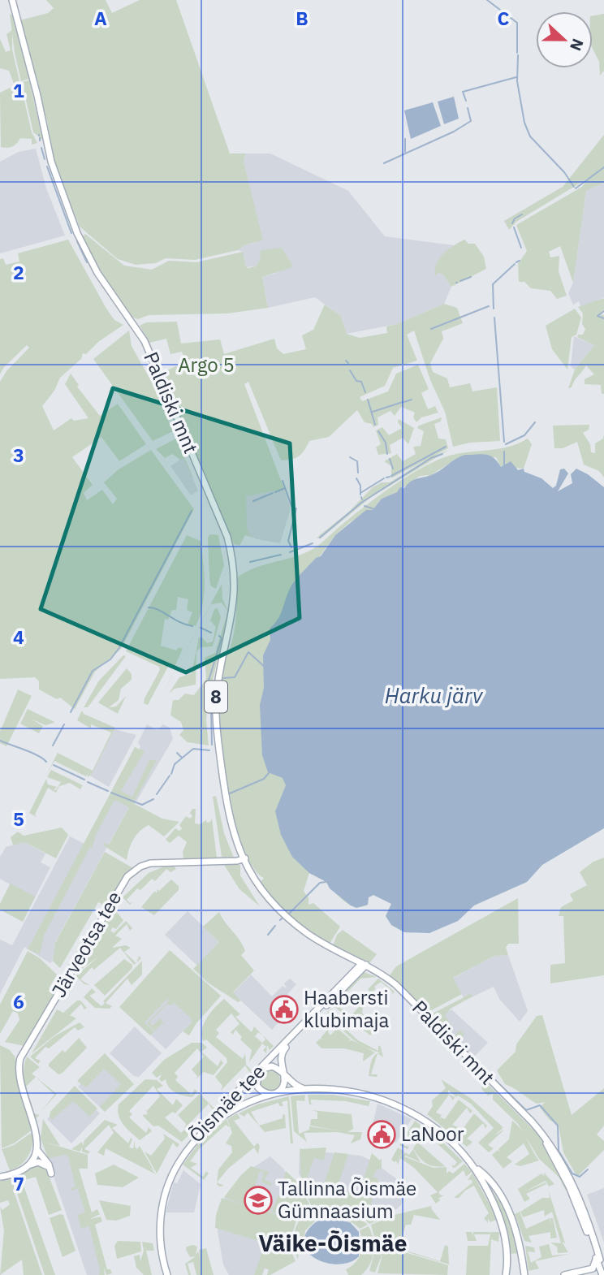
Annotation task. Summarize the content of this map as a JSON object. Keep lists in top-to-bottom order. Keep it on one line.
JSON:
{"streets":{"main road":["Paldiski mnt","8","Järveotsa tee","Õismäe tee"]},"crossings":[["Paldiski mnt","Järveotsa tee"],["Paldiski mnt","Õismäe tee"]],"districts":["Väike-Õismäe"],"water":["Harku järv"],"parks":["Argo 5"],"places":{"public building":["Haabersti klubimaja","LaNoor"],"school or university":["Tallinna Õismäe Gümnaasium"]},"north":"right","grid":{"columns":["A","B","C"],"rows":["1","2","3","4","5","6","7"]}}
